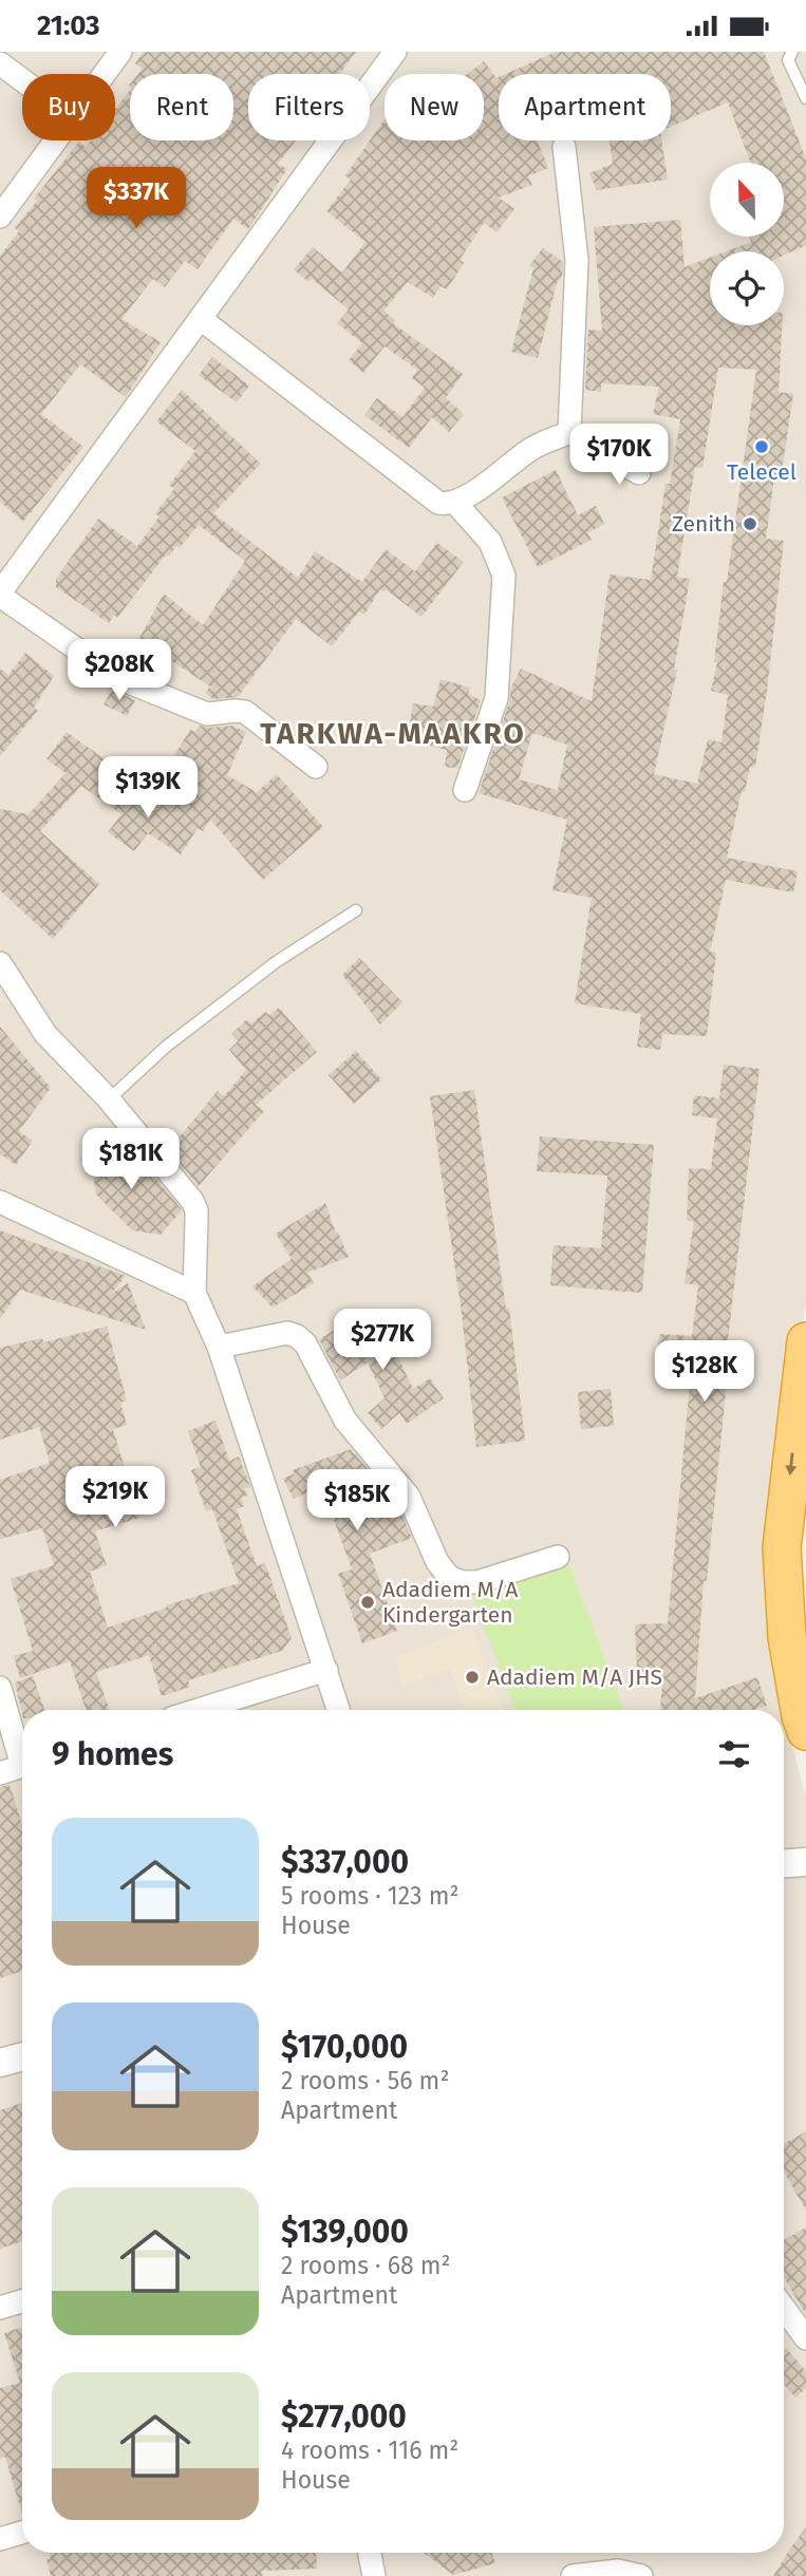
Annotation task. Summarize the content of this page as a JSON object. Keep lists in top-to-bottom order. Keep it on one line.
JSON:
{"districts":["TARKWA-MAAKRO"],"places":["Telecel","Zenith","Adadiem M/A Kindergarten","Adadiem M/A JHS"],"north":"top","page":{"status":"21:03","chip":["Buy","Rent","Filters","New","Apartment"],"price":["$337K","$170K","$208K","$139K","$181K","$277K","$128K","$219K","$185K"],"heading":"9 homes","list":[{"name":"$337,000","note":"5 rooms · 123 m² · House"},{"name":"$170,000","note":"2 rooms · 56 m² · Apartment"},{"name":"$139,000","note":"2 rooms · 68 m² · Apartment"},{"name":"$277,000","note":"4 rooms · 116 m² · House"}]}}
